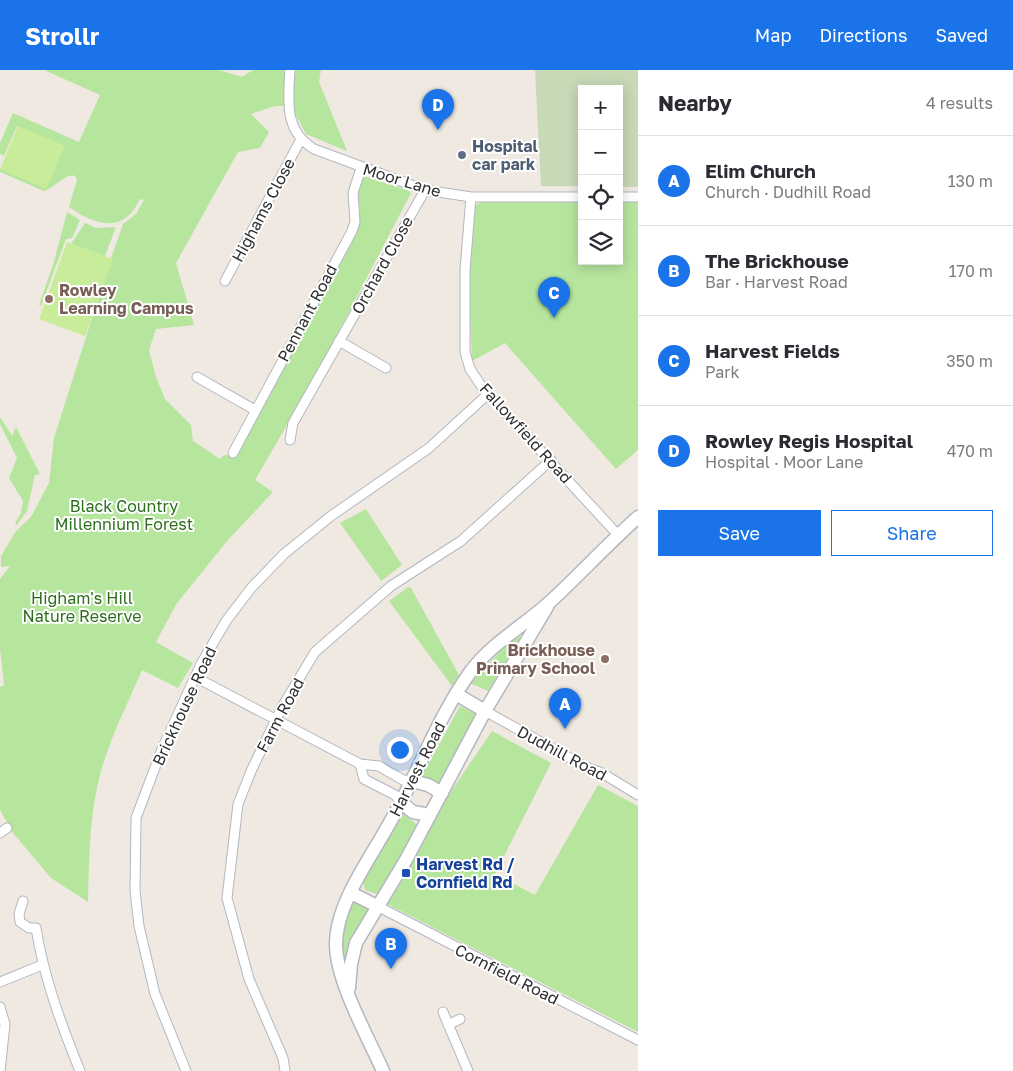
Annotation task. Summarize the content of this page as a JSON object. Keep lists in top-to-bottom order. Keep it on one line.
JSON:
{"streets":{"street":["Moor Lane","Highams Close","Orchard Close","Pennant Road","Fallowfield Road","Brickhouse Road","Farm Road","Dudhill Road","Harvest Road","Cornfield Road"]},"crossings":[["Moor Lane","Highams Close"],["Moor Lane","Orchard Close"],["Moor Lane","Pennant Road"],["Moor Lane","Fallowfield Road"],["Fallowfield Road","Brickhouse Road"],["Fallowfield Road","Farm Road"],["Fallowfield Road","Harvest Road"],["Dudhill Road","Harvest Road"],["Harvest Road","Cornfield Road"]],"parks":["Black Country Millennium Forest","Higham's Hill Nature Reserve"],"places":{"other":["Hospital car park","Rowley Learning Campus","Brickhouse Primary School"],"transit":["Harvest Rd / Cornfield Rd"]},"page":{"header":"Strollr","nav":["Map","Directions","Saved"],"heading":["Nearby","4 results"],"map_buttons":["+","−"],"pins":["D","C","A","B"],"list":[{"mark":"A","name":"Elim Church","note":"Church · Dudhill Road","value":"130 m"},{"mark":"B","name":"The Brickhouse","note":"Bar · Harvest Road","value":"170 m"},{"mark":"C","name":"Harvest Fields","note":"Park","value":"350 m"},{"mark":"D","name":"Rowley Regis Hospital","note":"Hospital · Moor Lane","value":"470 m"}],"buttons":["Save","Share"]}}
